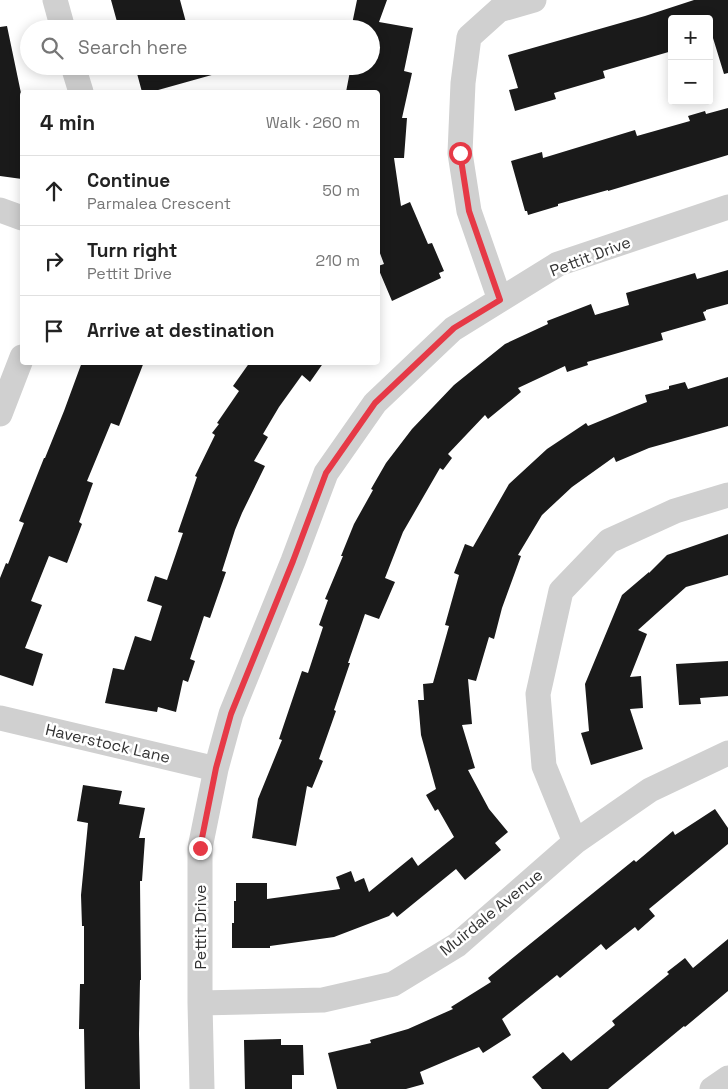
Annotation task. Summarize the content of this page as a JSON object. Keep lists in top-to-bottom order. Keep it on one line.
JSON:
{"streets":{"street":["Pettit Drive","Haverstock Lane","Muirdale Avenue"]},"crossings":[["Pettit Drive","Haverstock Lane"],["Pettit Drive","Muirdale Avenue"]],"page":{"map_buttons":["+","−"],"search":"Search here","heading":["4 min","Walk · 260 m"],"list":[["Continue","Parmalea Crescent","50 m"],["Turn right","Pettit Drive","210 m"],"Arrive at destination"]}}
